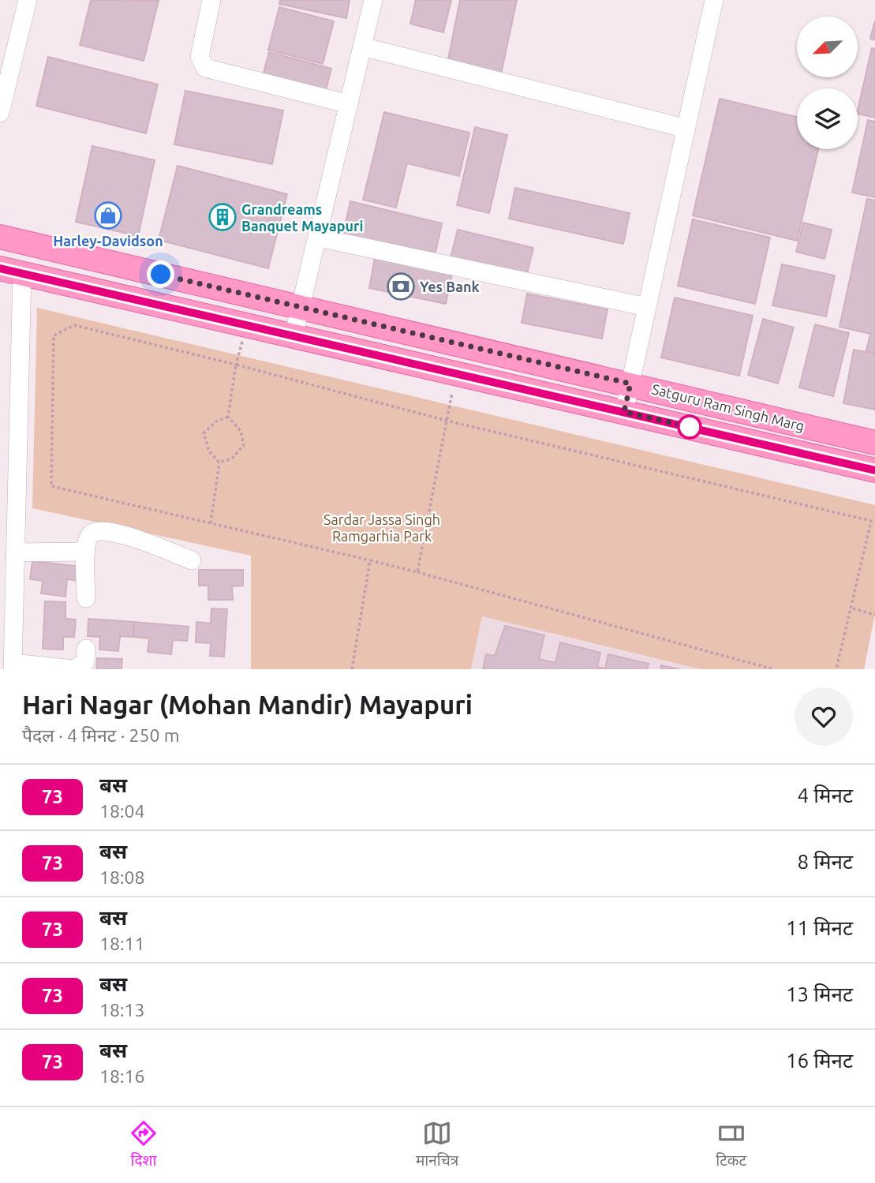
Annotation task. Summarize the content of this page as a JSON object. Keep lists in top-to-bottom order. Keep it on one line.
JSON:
{"streets":{"main road":["Satguru Ram Singh Marg"]},"parks":["Sardar Jassa Singh Ramgarhia Park"],"places":{"shop":["Harley-Davidson"],"building":["Grandreams Banquet Mayapuri"],"bank":["Yes Bank"]},"lines":["bus line 73"],"north":"bottom left","page":{"heading":["Hari Nagar (Mohan Mandir) Mayapuri","पैदल · 4 मिनट · 250 m"],"list":[{"mark":"73","name":"बस","note":"18:04","value":"4 मिनट"},{"mark":"73","name":"बस","note":"18:08","value":"8 मिनट"},{"mark":"73","name":"बस","note":"18:11","value":"11 मिनट"},{"mark":"73","name":"बस","note":"18:13","value":"13 मिनट"},{"mark":"73","name":"बस","note":"18:16","value":"16 मिनट"}],"tabs":["दिशा","मानचित्र","टिकट"]}}
